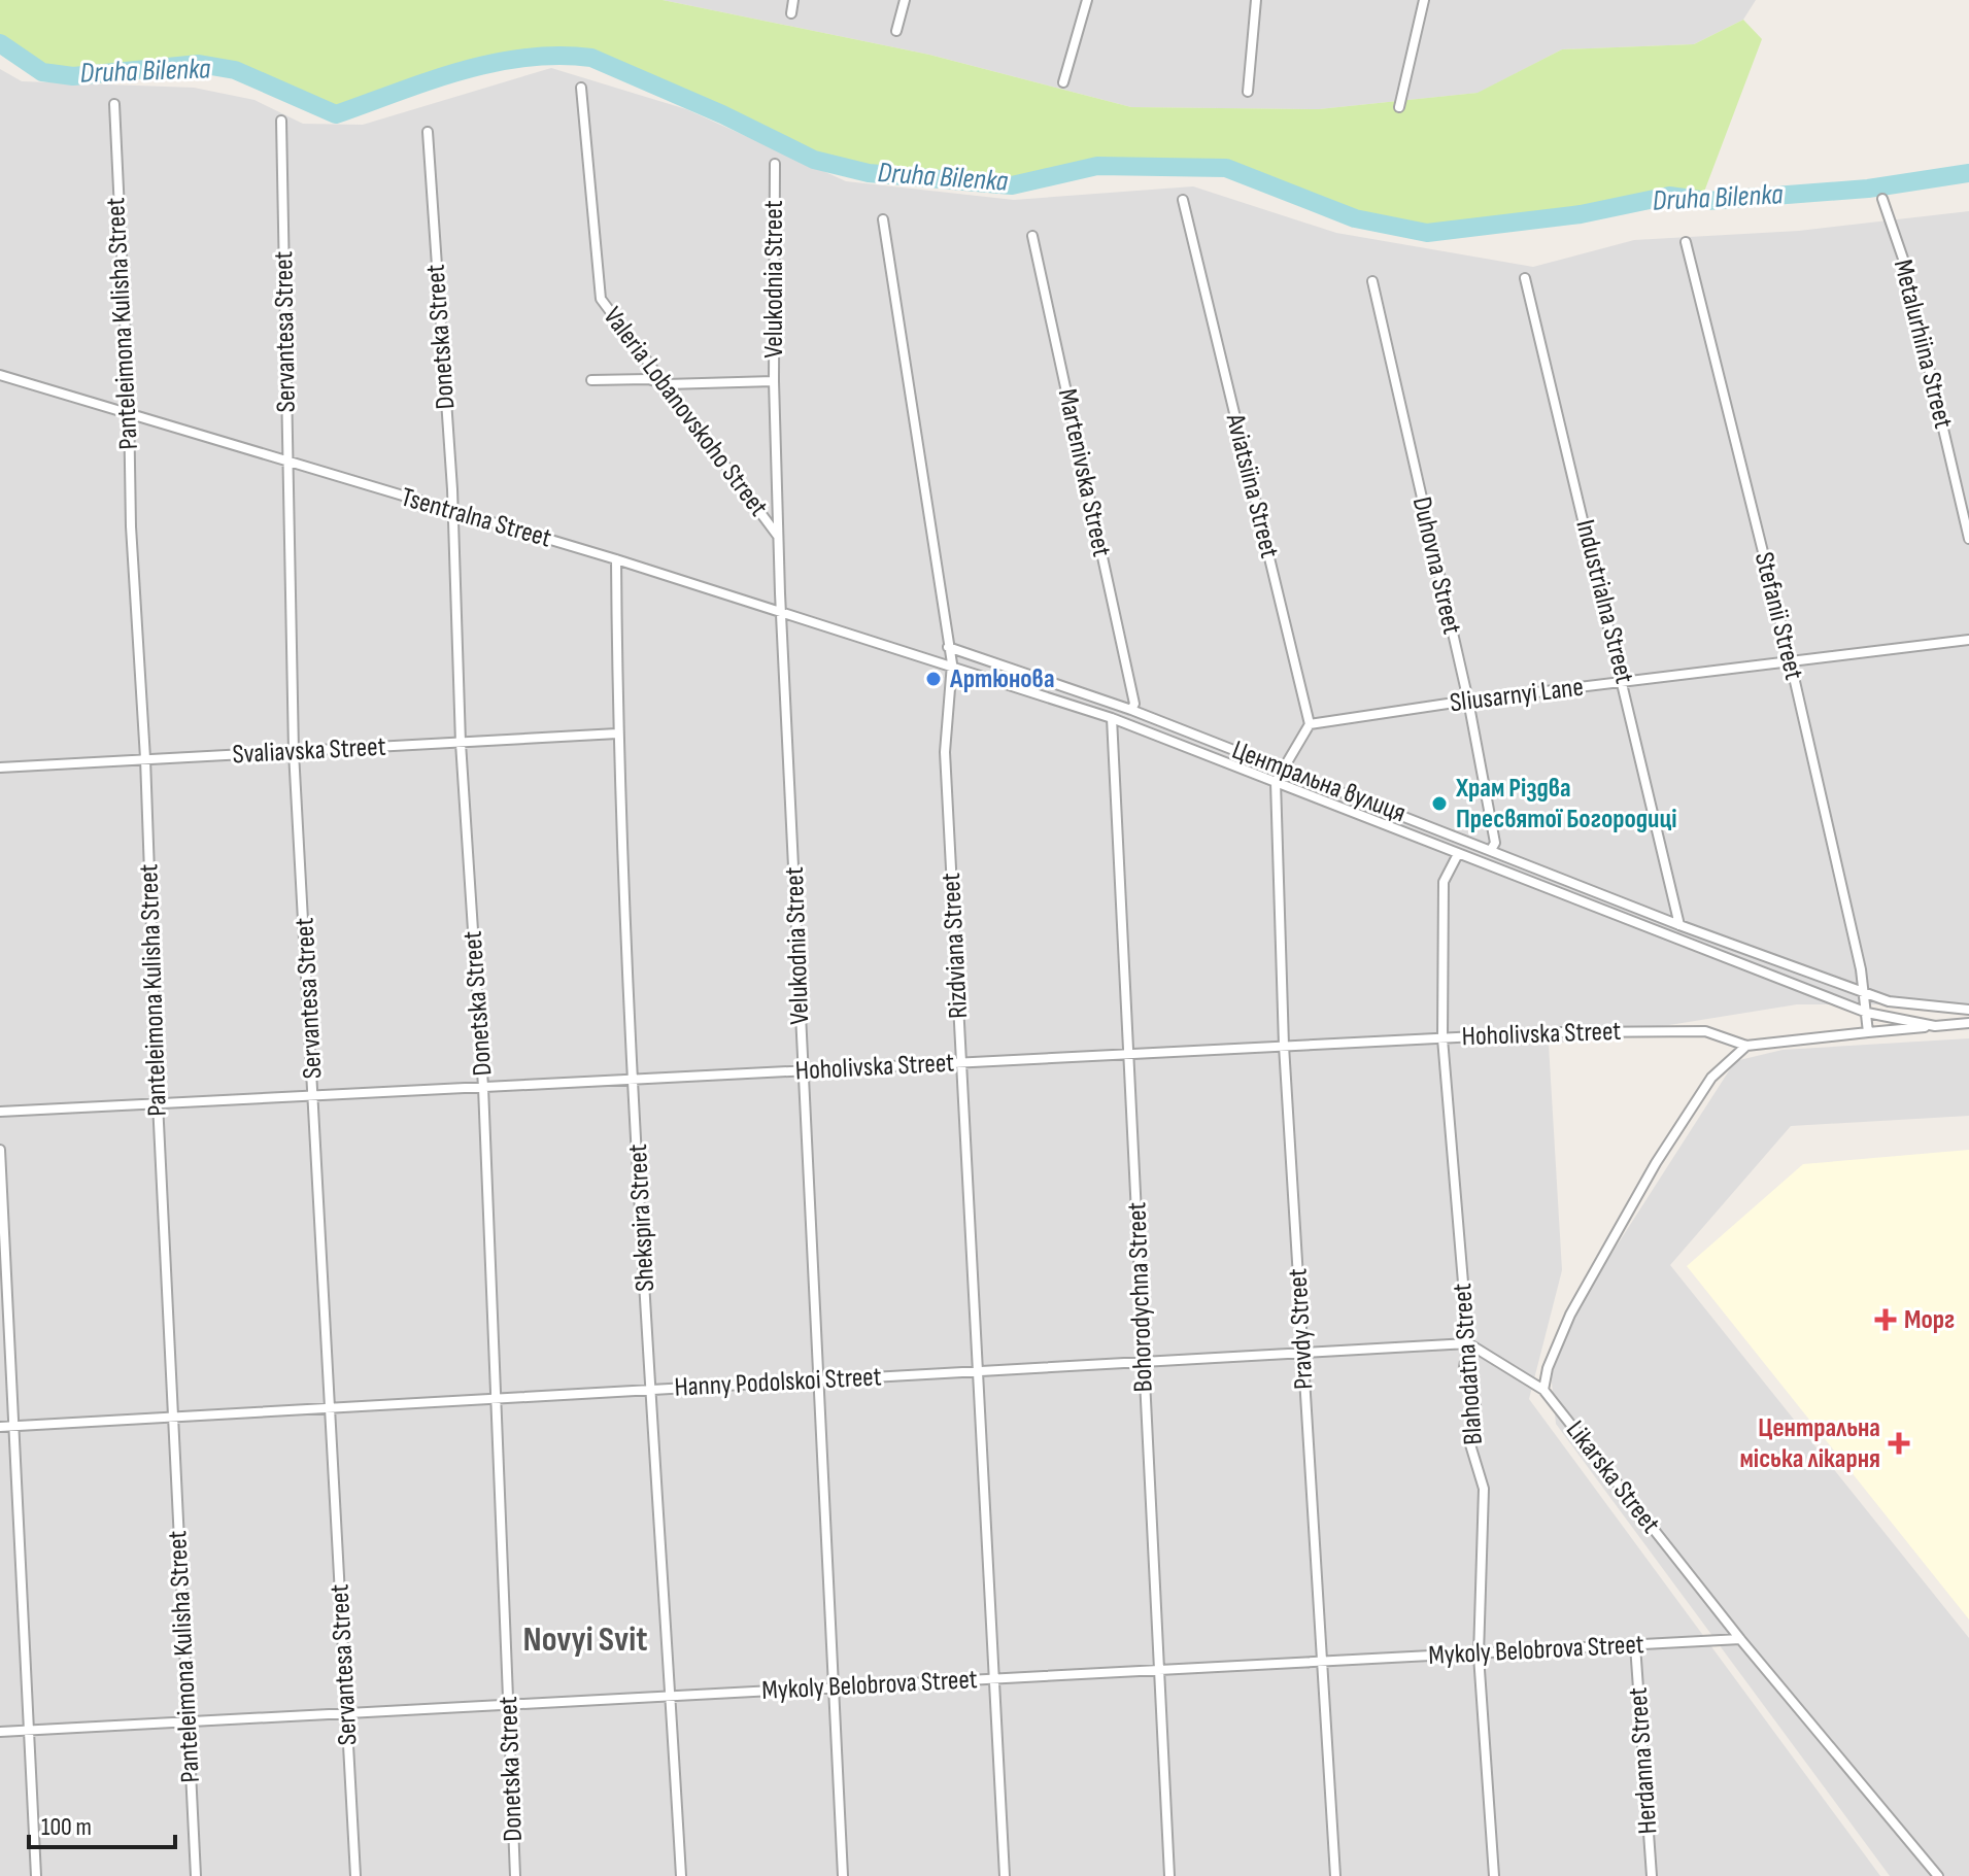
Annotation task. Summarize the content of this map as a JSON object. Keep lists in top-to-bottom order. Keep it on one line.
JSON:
{"streets":{"street":["Velukodnia Street","Panteleimona Kulisha Street","Servantesa Street","Donetska Street","Metalurhiina Street","Valeria Lobanovskoho Street","Martenivska Street","Aviatsiina Street","Tsentralna Street","Duhovna Street","Industrialna Street","Stefanii Street","Sliusarnyi Lane","Svaliavska Street","Центральна вулиця","Rizdviana Street","Hoholivska Street","Shekspira Street","Bohorodychna Street","Pravdy Street","Blahodatna Street","Hanny Podolskoi Street","Likarska Street","Mykoly Belobrova Street","Herdanna Street"]},"crossings":[["Velukodnia Street","Valeria Lobanovskoho Street"],["Velukodnia Street","Tsentralna Street"],["Velukodnia Street","Hoholivska Street"],["Velukodnia Street","Hanny Podolskoi Street"],["Velukodnia Street","Mykoly Belobrova Street"],["Panteleimona Kulisha Street","Tsentralna Street"],["Panteleimona Kulisha Street","Svaliavska Street"],["Panteleimona Kulisha Street","Hoholivska Street"],["Panteleimona Kulisha Street","Hanny Podolskoi Street"],["Panteleimona Kulisha Street","Mykoly Belobrova Street"],["Servantesa Street","Tsentralna Street"],["Servantesa Street","Svaliavska Street"],["Servantesa Street","Hoholivska Street"],["Servantesa Street","Hanny Podolskoi Street"],["Servantesa Street","Mykoly Belobrova Street"],["Donetska Street","Tsentralna Street"],["Donetska Street","Svaliavska Street"],["Donetska Street","Hoholivska Street"],["Donetska Street","Hanny Podolskoi Street"],["Donetska Street","Mykoly Belobrova Street"],["Martenivska Street","Центральна вулиця"],["Aviatsiina Street","Sliusarnyi Lane"],["Tsentralna Street","Центральна вулиця"],["Tsentralna Street","Rizdviana Street"],["Tsentralna Street","Shekspira Street"],["Duhovna Street","Sliusarnyi Lane"],["Duhovna Street","Центральна вулиця"],["Industrialna Street","Sliusarnyi Lane"],["Industrialna Street","Центральна вулиця"],["Stefanii Street","Sliusarnyi Lane"],["Stefanii Street","Центральна вулиця"],["Svaliavska Street","Shekspira Street"],["Центральна вулиця","Rizdviana Street"],["Центральна вулиця","Bohorodychna Street"],["Центральна вулиця","Pravdy Street"],["Центральна вулиця","Blahodatna Street"],["Rizdviana Street","Hoholivska Street"],["Rizdviana Street","Hanny Podolskoi Street"],["Rizdviana Street","Mykoly Belobrova Street"],["Hoholivska Street","Shekspira Street"],["Hoholivska Street","Bohorodychna Street"],["Hoholivska Street","Pravdy Street"],["Hoholivska Street","Blahodatna Street"],["Shekspira Street","Hanny Podolskoi Street"],["Shekspira Street","Mykoly Belobrova Street"],["Bohorodychna Street","Hanny Podolskoi Street"],["Bohorodychna Street","Mykoly Belobrova Street"],["Pravdy Street","Hanny Podolskoi Street"],["Pravdy Street","Mykoly Belobrova Street"],["Blahodatna Street","Hanny Podolskoi Street"],["Blahodatna Street","Mykoly Belobrova Street"],["Likarska Street","Mykoly Belobrova Street"],["Mykoly Belobrova Street","Herdanna Street"]],"districts":["Novyi Svit"],"water":["Druha Bilenka"],"places":{"other":["Артюнова","Храм Різдва Пресвятої Богородиці"],"health":["Морг","Центральна міська лікарня"]},"scale_bar":"100 m"}
